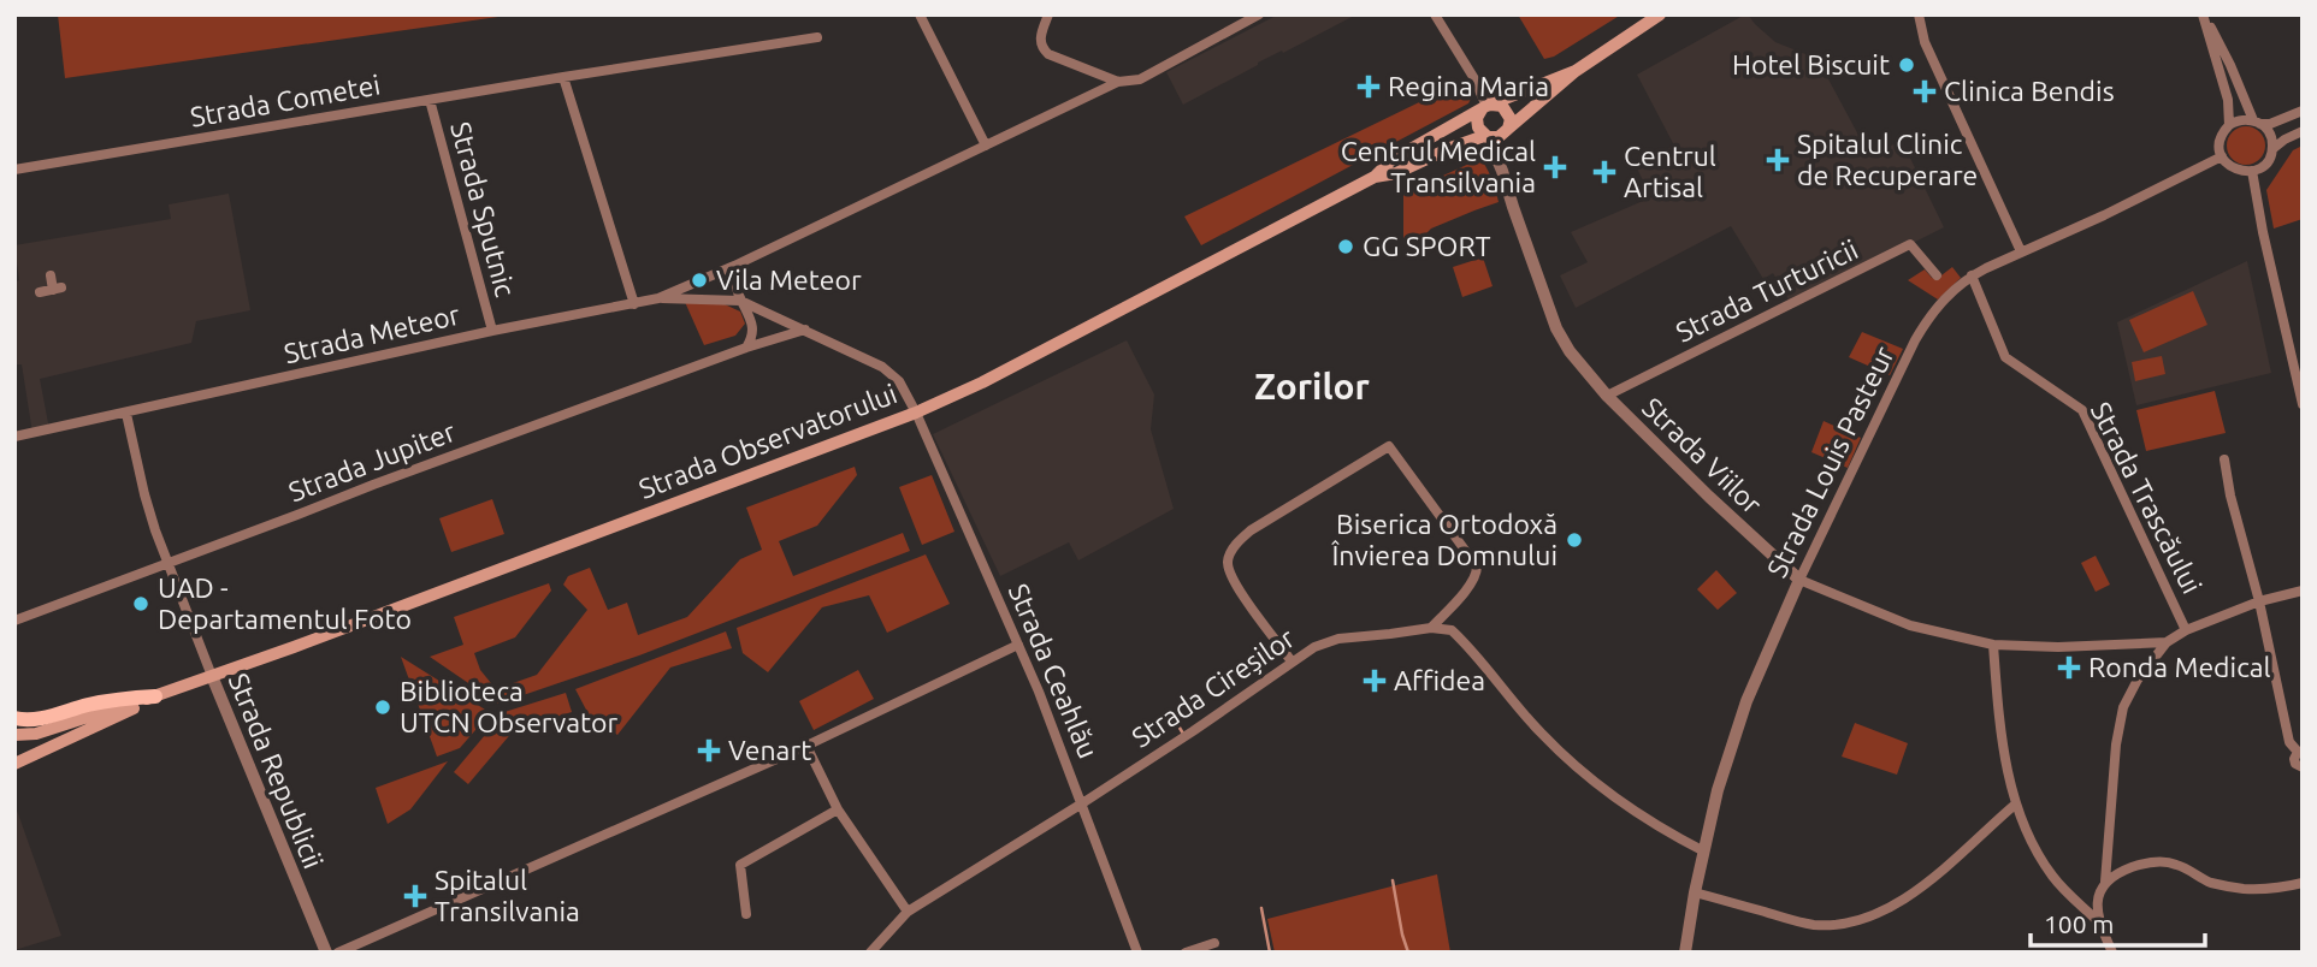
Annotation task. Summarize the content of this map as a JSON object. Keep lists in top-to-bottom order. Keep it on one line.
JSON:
{"streets":{"main road":["Strada Observatorului"],"street":["Strada Cometei","Strada Sputnic","Strada Turturicii","Strada Meteor","Strada Viilor","Strada Jupiter","Strada Louis Pasteur","Strada Trascăului","Strada Ceahlău","Strada Cireșilor","Strada Republicii"]},"crossings":[["Strada Cometei","Strada Sputnic"],["Strada Sputnic","Strada Meteor"],["Strada Turturicii","Strada Viilor"],["Strada Meteor","Strada Republicii"],["Strada Observatorului","Strada Viilor"],["Strada Observatorului","Strada Ceahlău"],["Strada Observatorului","Strada Republicii"],["Strada Viilor","Strada Louis Pasteur"],["Strada Jupiter","Strada Republicii"],["Strada Louis Pasteur","Strada Trascăului"],["Strada Ceahlău","Strada Cireșilor"]],"districts":["Zorilor"],"places":{"other":["Hotel Biscuit","GG SPORT","Vila Meteor","Biserica Ortodoxă Învierea Domnului","UAD - Departamentul Foto","Biblioteca UTCN Observator"],"health":["Regina Maria","Clinica Bendis","Spitalul Clinic de Recuperare","Centrul Medical Transilvania","Centrul Artisal","Ronda Medical","Affidea","Venart","Spitalul Transilvania"]},"scale_bar":"100 m"}
